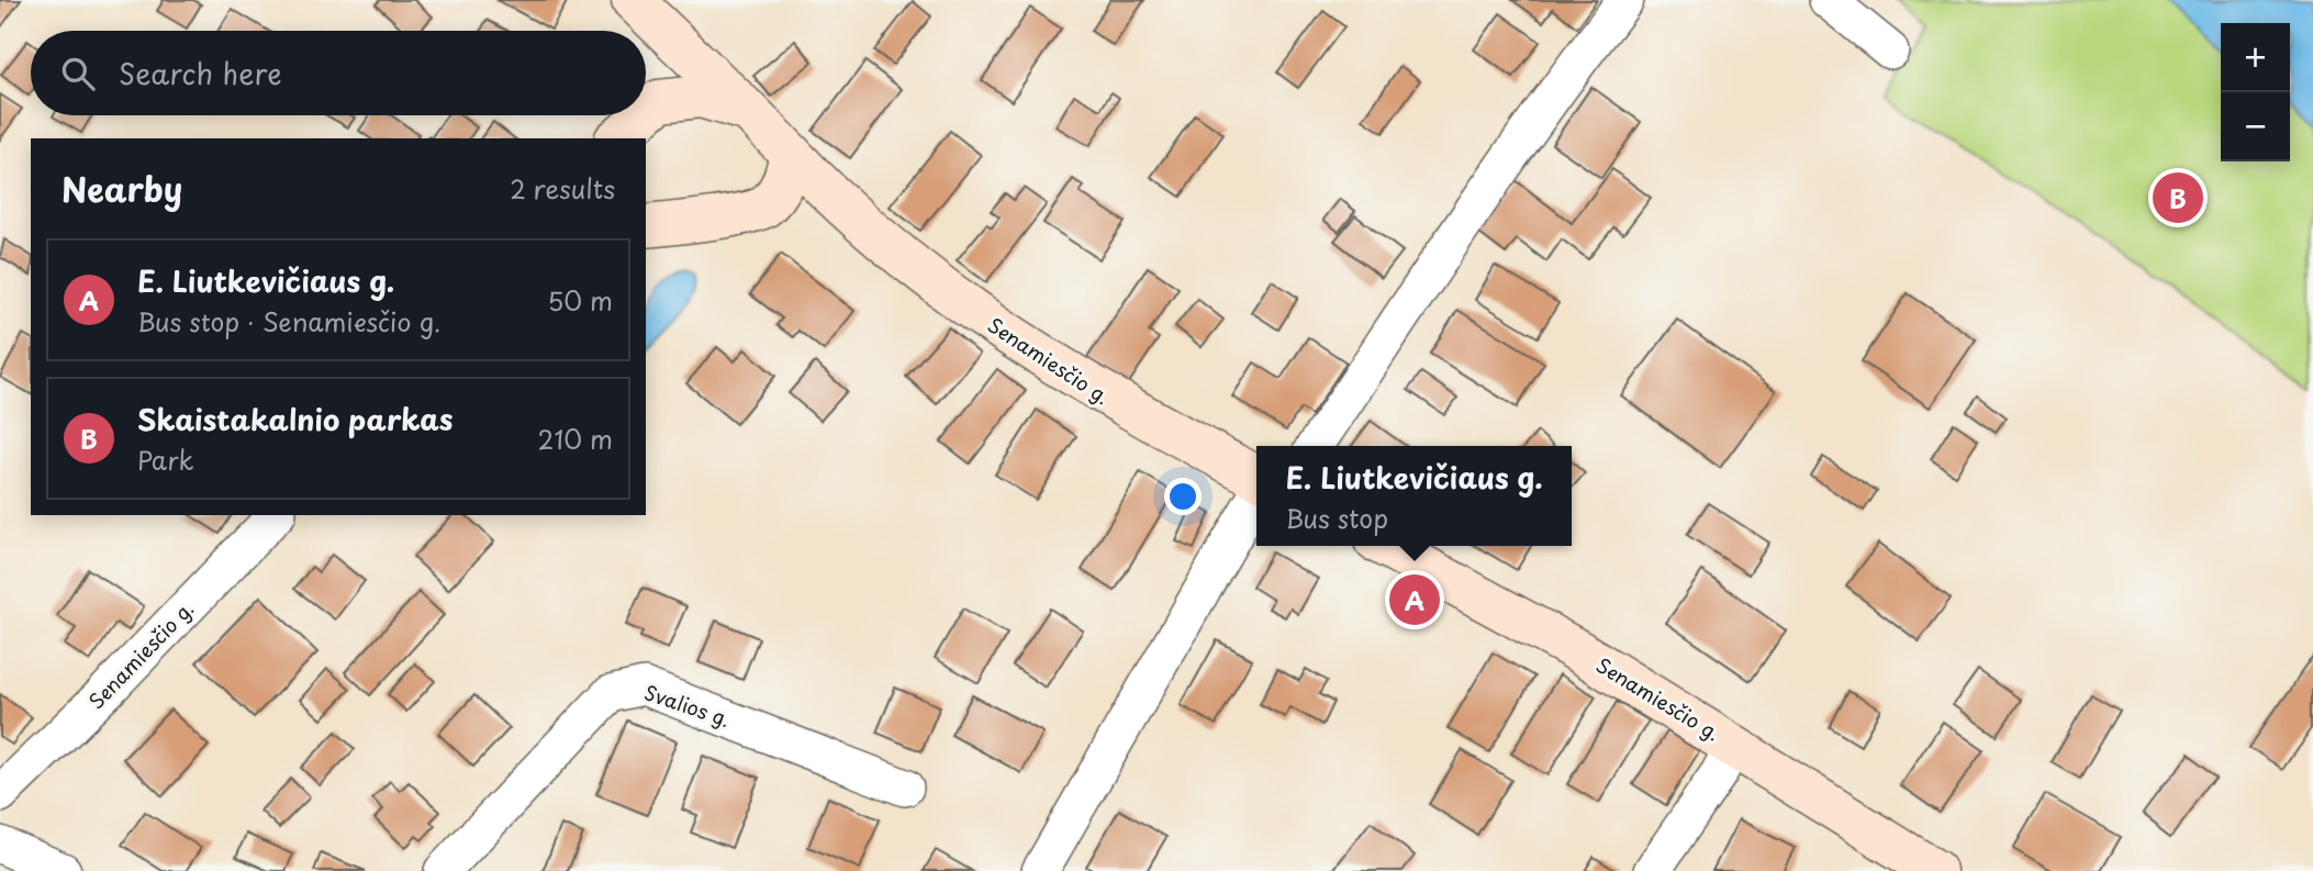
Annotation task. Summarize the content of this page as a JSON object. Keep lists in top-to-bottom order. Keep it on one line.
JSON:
{"streets":{"main road":["Senamiesčio g."],"street":["Svalios g."]},"page":{"map_buttons":["+","−"],"search":"Search here","heading":["Nearby","2 results"],"pins":["B","A"],"list":[{"mark":"A","name":"E. Liutkevičiaus g.","note":"Bus stop · Senamiesčio g.","value":"50 m"},{"mark":"B","name":"Skaistakalnio parkas","note":"Park","value":"210 m"}],"popup":["E. Liutkevičiaus g.","Bus stop"]}}
